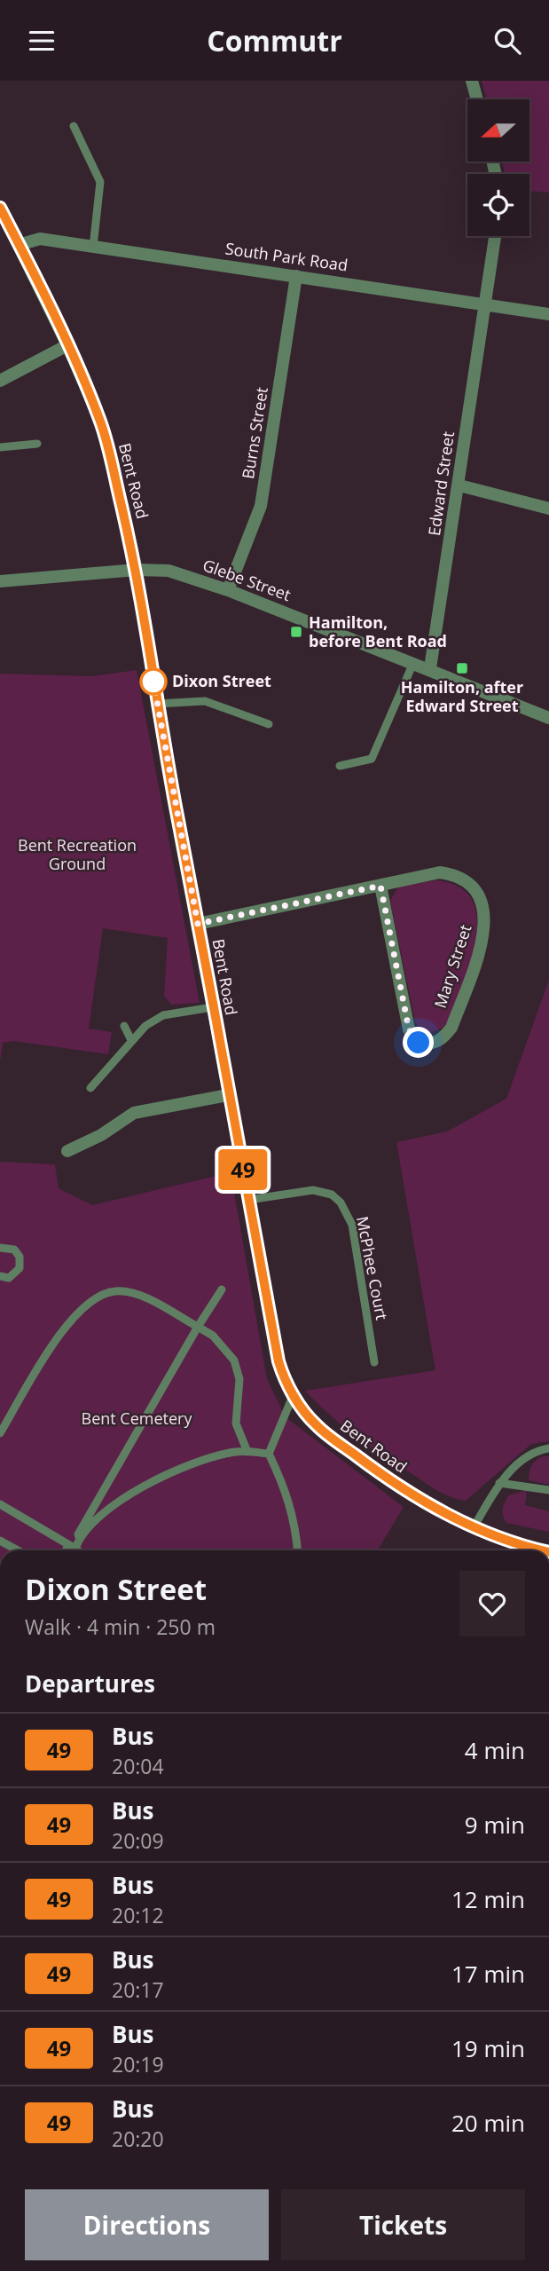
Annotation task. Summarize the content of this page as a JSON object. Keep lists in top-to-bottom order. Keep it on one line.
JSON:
{"streets":{"street":["South Park Road","Burns Street","Bent Road","Edward Street","Glebe Street","Mary Street"],"lane":["McPhee Court"]},"crossings":[["South Park Road","Burns Street"],["South Park Road","Bent Road"],["South Park Road","Edward Street"],["Burns Street","Glebe Street"],["Bent Road","Glebe Street"],["Bent Road","Mary Street"],["Bent Road","McPhee Court"],["Edward Street","Glebe Street"]],"parks":["Bent Recreation Ground","Bent Cemetery"],"places":{"transit":["Hamilton, before Bent Road","Hamilton, after Edward Street"],"other":["Dixon Street"]},"lines":["bus line 49"],"north":"left","page":{"header":"Commutr","on_map":"49","heading":[["Dixon Street","Walk · 4 min · 250 m"],"Departures"],"list":[{"mark":"49","name":"Bus","note":"20:04","value":"4 min"},{"mark":"49","name":"Bus","note":"20:09","value":"9 min"},{"mark":"49","name":"Bus","note":"20:12","value":"12 min"},{"mark":"49","name":"Bus","note":"20:17","value":"17 min"},{"mark":"49","name":"Bus","note":"20:19","value":"19 min"},{"mark":"49","name":"Bus","note":"20:20","value":"20 min"}],"buttons":["Directions","Tickets"]}}
